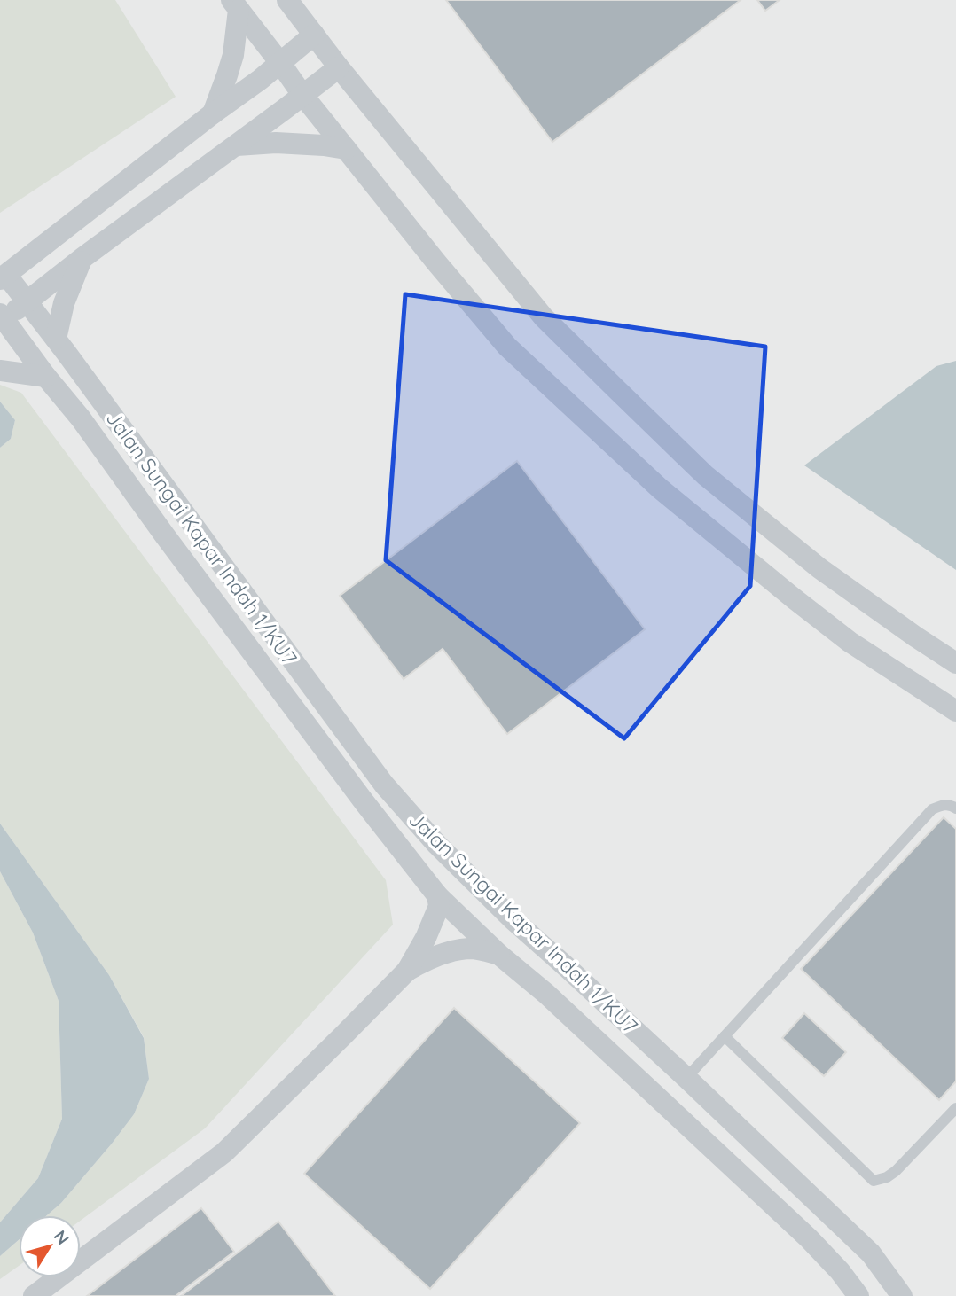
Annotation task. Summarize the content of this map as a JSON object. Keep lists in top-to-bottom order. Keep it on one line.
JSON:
{"streets":{"street":["Jalan Sungai Kapar Indah 1/KU7"]},"north":"top right"}
